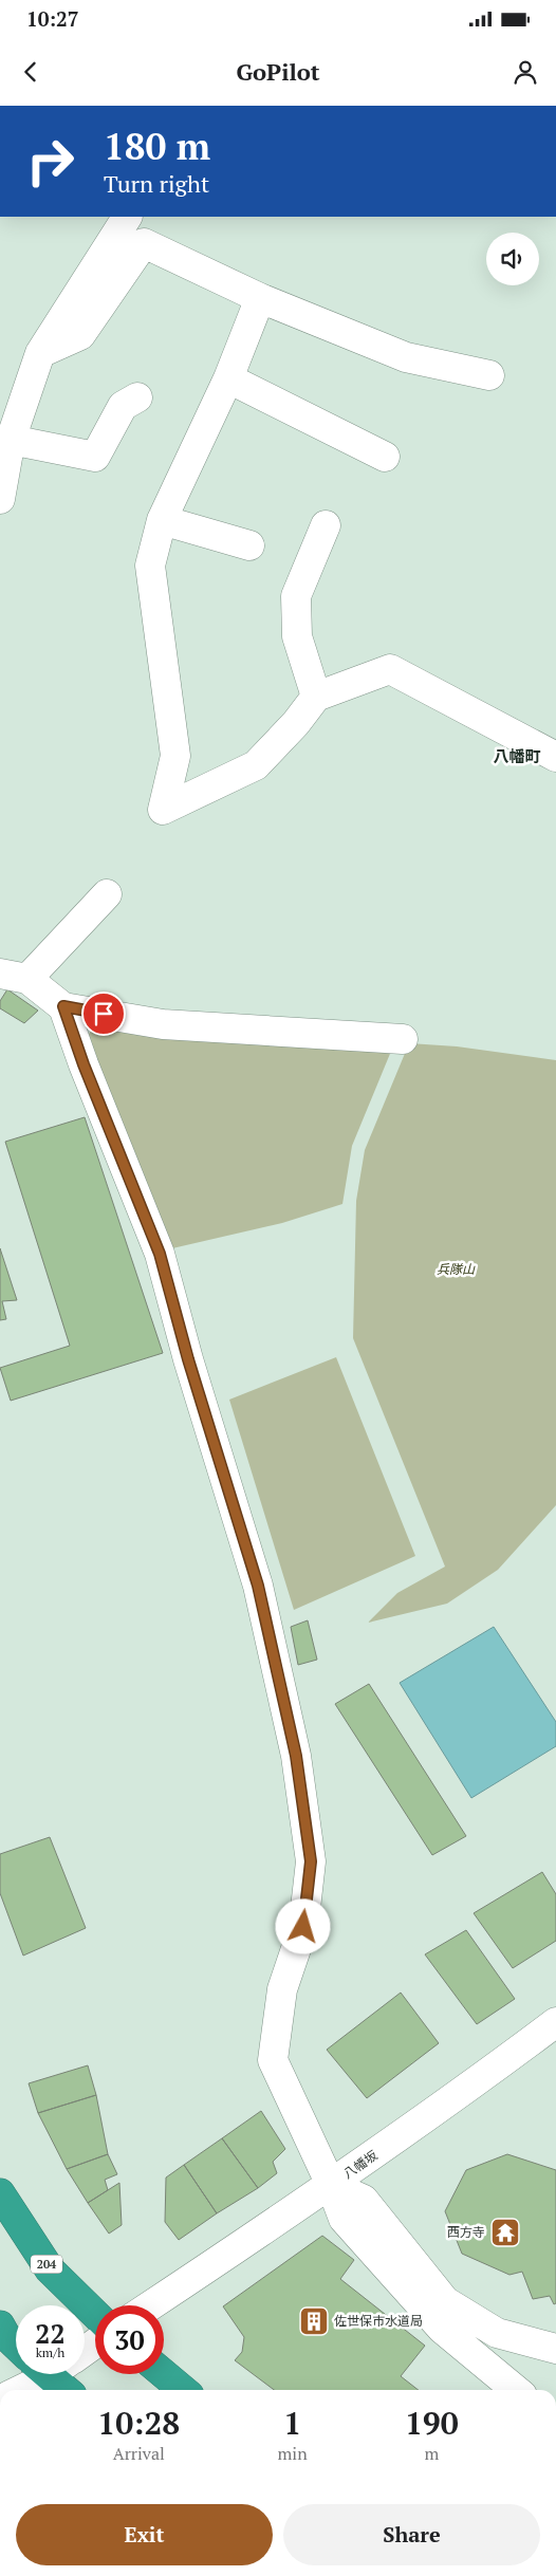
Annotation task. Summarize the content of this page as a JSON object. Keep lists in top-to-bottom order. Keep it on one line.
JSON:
{"streets":{"highway":["204"],"street":["八幡坂"]},"districts":["八幡町"],"parks":["兵隊山"],"places":{"temple":["西方寺"],"building":["佐世保市水道局"]},"page":{"status":"10:27","header":"GoPilot","turn":["180 m","Turn right"],"speed":"22 km/h","limit":"30","eta":["10:28","Arrival","1","min","190","m"],"buttons":["Exit","Share"]}}
